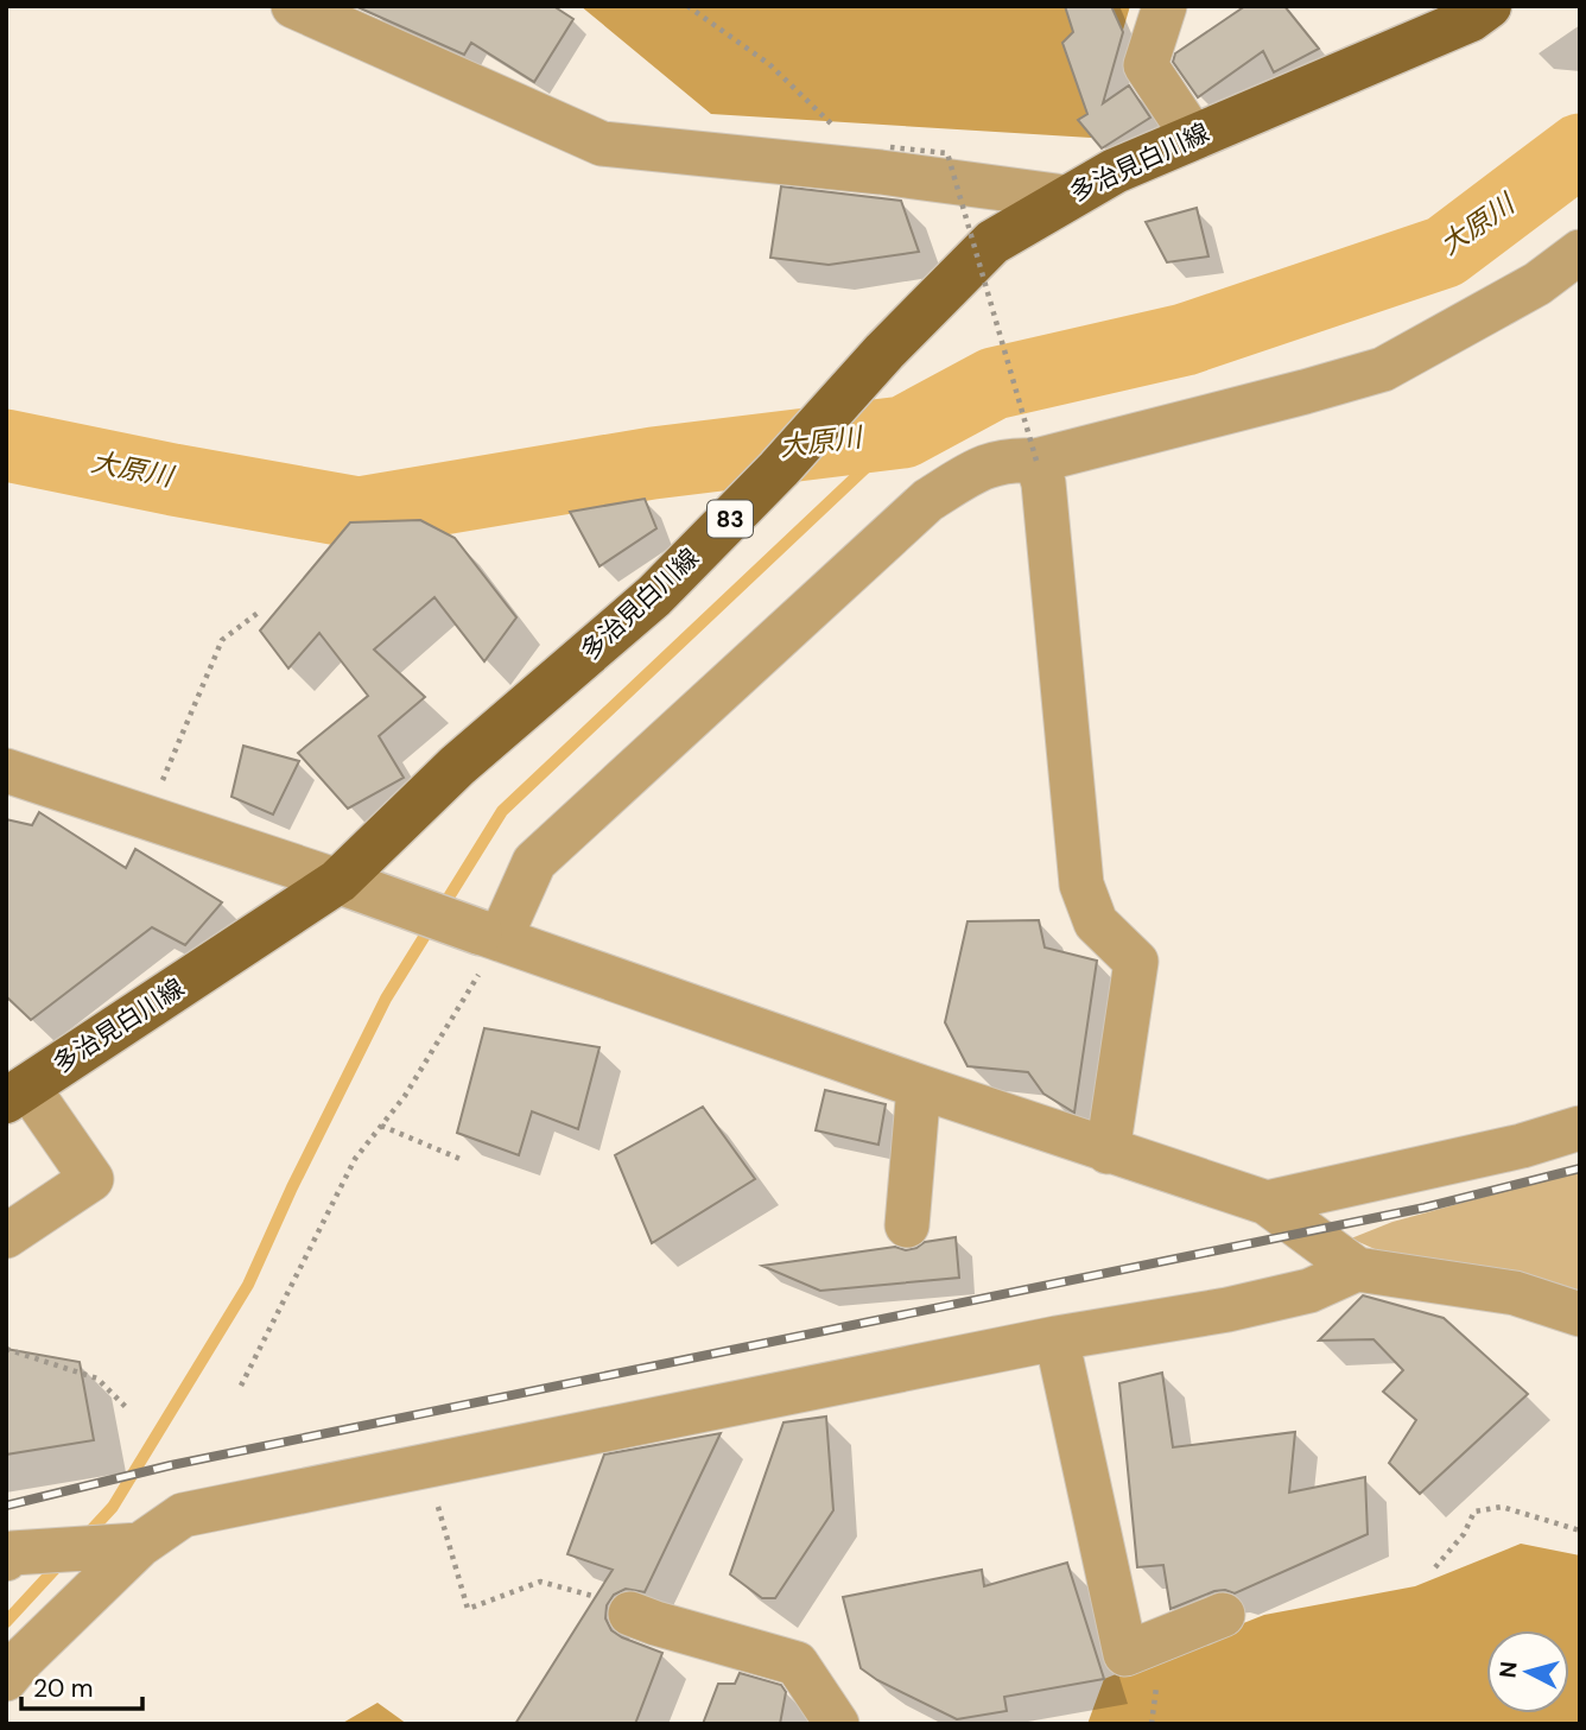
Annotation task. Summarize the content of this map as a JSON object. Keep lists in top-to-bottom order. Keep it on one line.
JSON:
{"streets":{"main road":["多治見白川線","83"]},"water":["大原川"],"scale_bar":"20 m","north":"left"}
